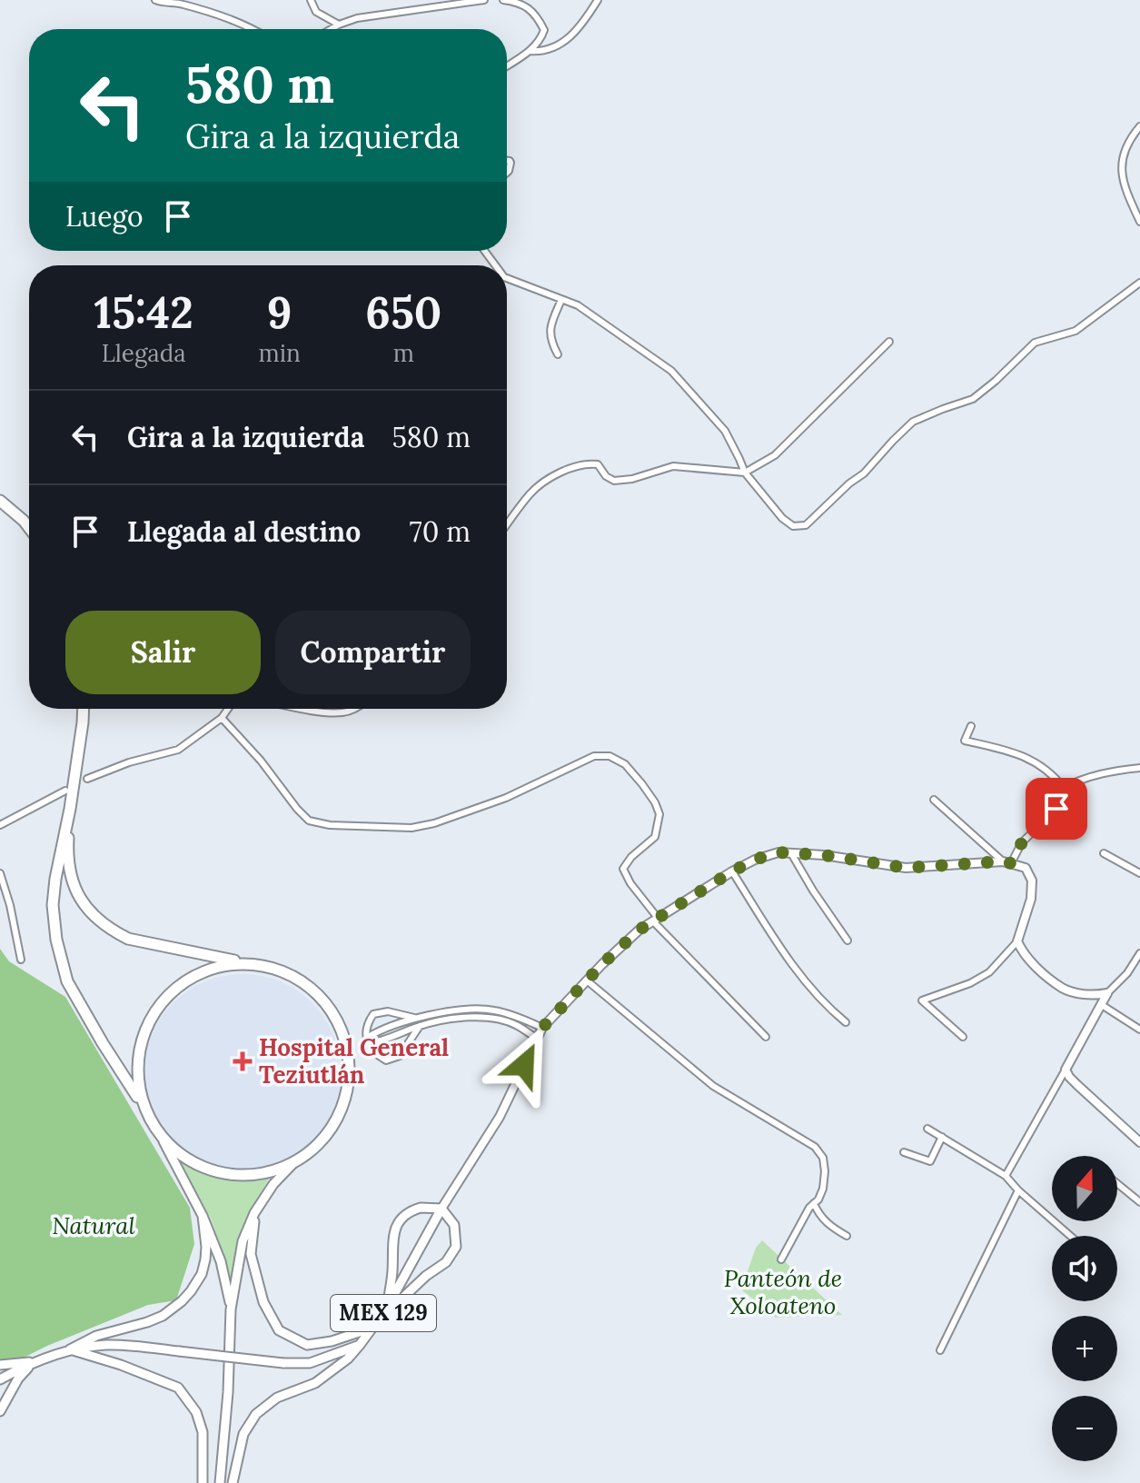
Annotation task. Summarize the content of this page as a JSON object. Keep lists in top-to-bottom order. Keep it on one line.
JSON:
{"streets":{"main road":["MEX 129"]},"parks":["Natural","Panteón de Xoloateno"],"places":{"health":["Hospital General Teziutlán"]},"north":"top","page":{"turn":["580 m","Gira a la izquierda"],"then":"Luego","eta":["15:42","Llegada","9","min","650","m"],"list":[{"name":"Gira a la izquierda","value":"580 m"},{"name":"Llegada al destino","value":"70 m"}],"buttons":["Salir","Compartir"],"map_buttons":["+","−"]}}
